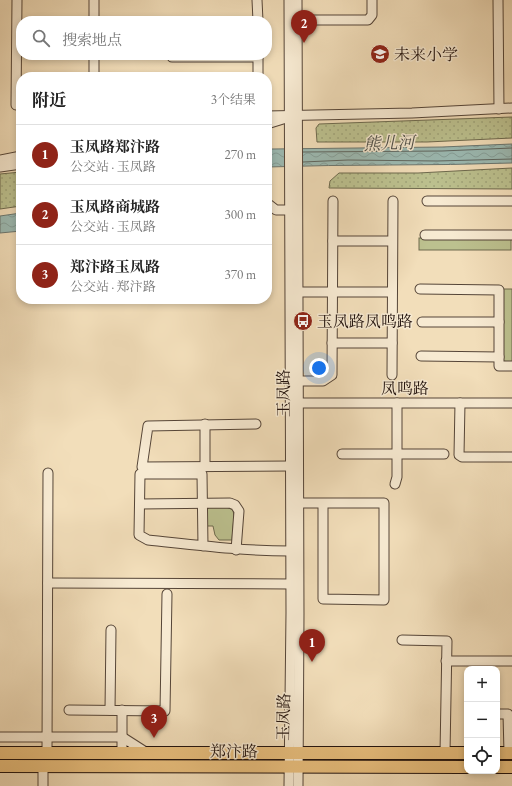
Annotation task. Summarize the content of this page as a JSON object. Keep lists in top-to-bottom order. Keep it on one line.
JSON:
{"streets":{"main road":["郑汴路"],"street":["凤鸣路","玉凤路"]},"crossings":[["凤鸣路","玉凤路"],["玉凤路","郑汴路"]],"water":["熊儿河"],"places":{"school or university":["未来小学"],"bus stop":["玉凤路凤鸣路"]},"page":{"pins":["2","1","3"],"search":"搜索地点","heading":["附近","3个结果"],"list":[{"mark":"1","name":"玉凤路郑汴路","note":"公交站 · 玉凤路","value":"270 m"},{"mark":"2","name":"玉凤路商城路","note":"公交站 · 玉凤路","value":"300 m"},{"mark":"3","name":"郑汴路玉凤路","note":"公交站 · 郑汴路","value":"370 m"}],"map_buttons":["+","−"]}}
